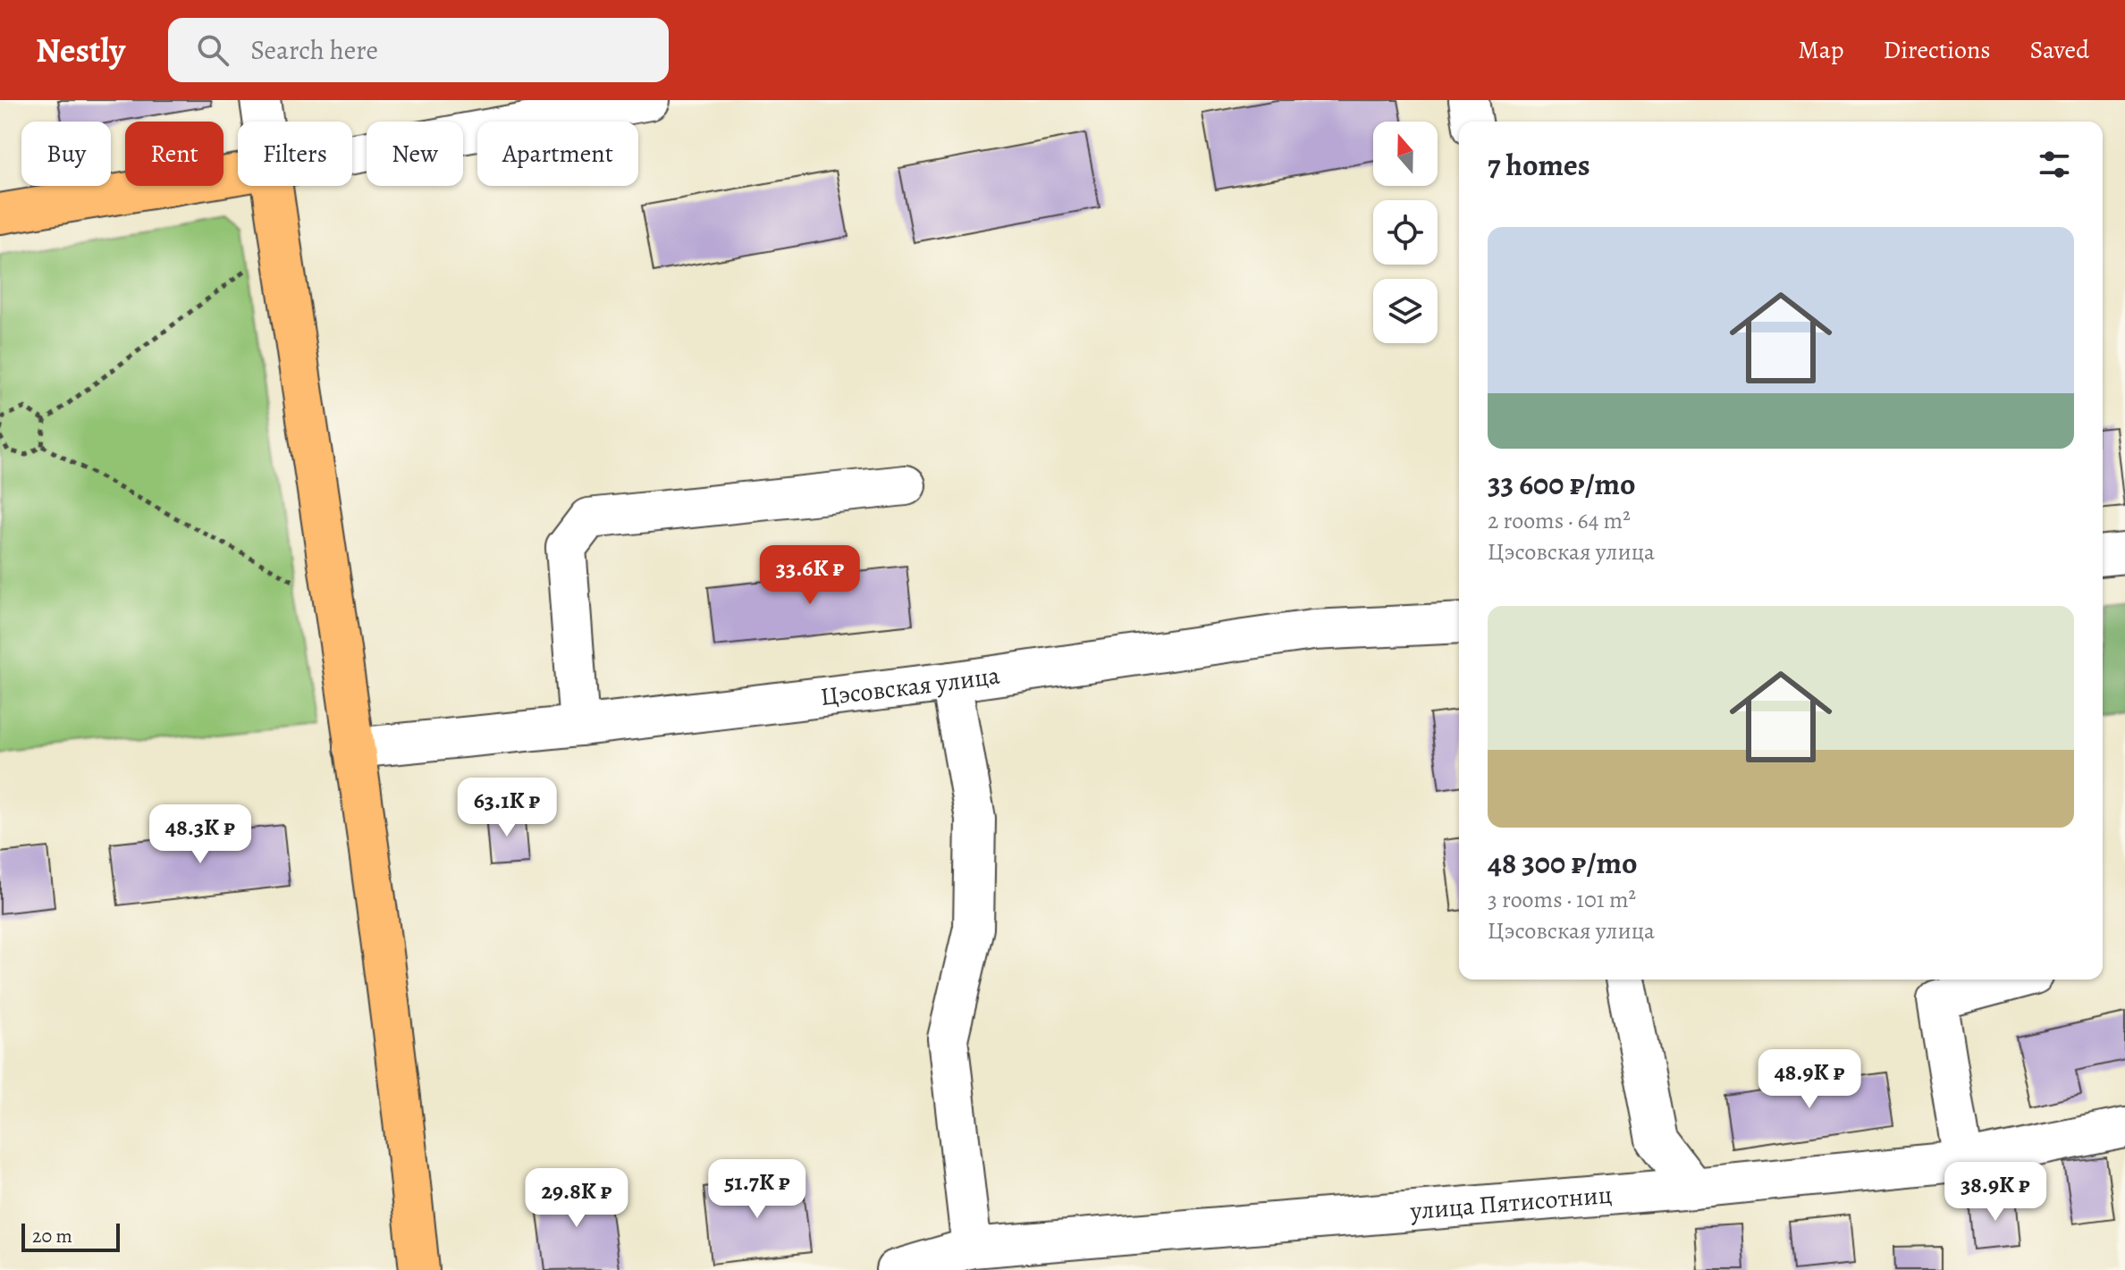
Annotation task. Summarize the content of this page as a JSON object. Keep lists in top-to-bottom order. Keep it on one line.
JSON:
{"streets":{"street":["Цэсовская улица","улица Пятисотниц"]},"scale_bar":"20 m","north":"top","page":{"header":"Nestly","search":"Search here","nav":["Map","Directions","Saved"],"chip":["Buy","Rent","Filters","New","Apartment"],"heading":"7 homes","list":[{"name":"33 600 ₽/mo","note":"2 rooms · 64 m² · Цэсовская улица"},{"name":"48 300 ₽/mo","note":"3 rooms · 101 m² · Цэсовская улица"}],"price":["33.6K ₽","63.1K ₽","48.3K ₽","48.9K ₽","51.7K ₽","38.9K ₽","29.8K ₽"],"scale":"20 m"}}
